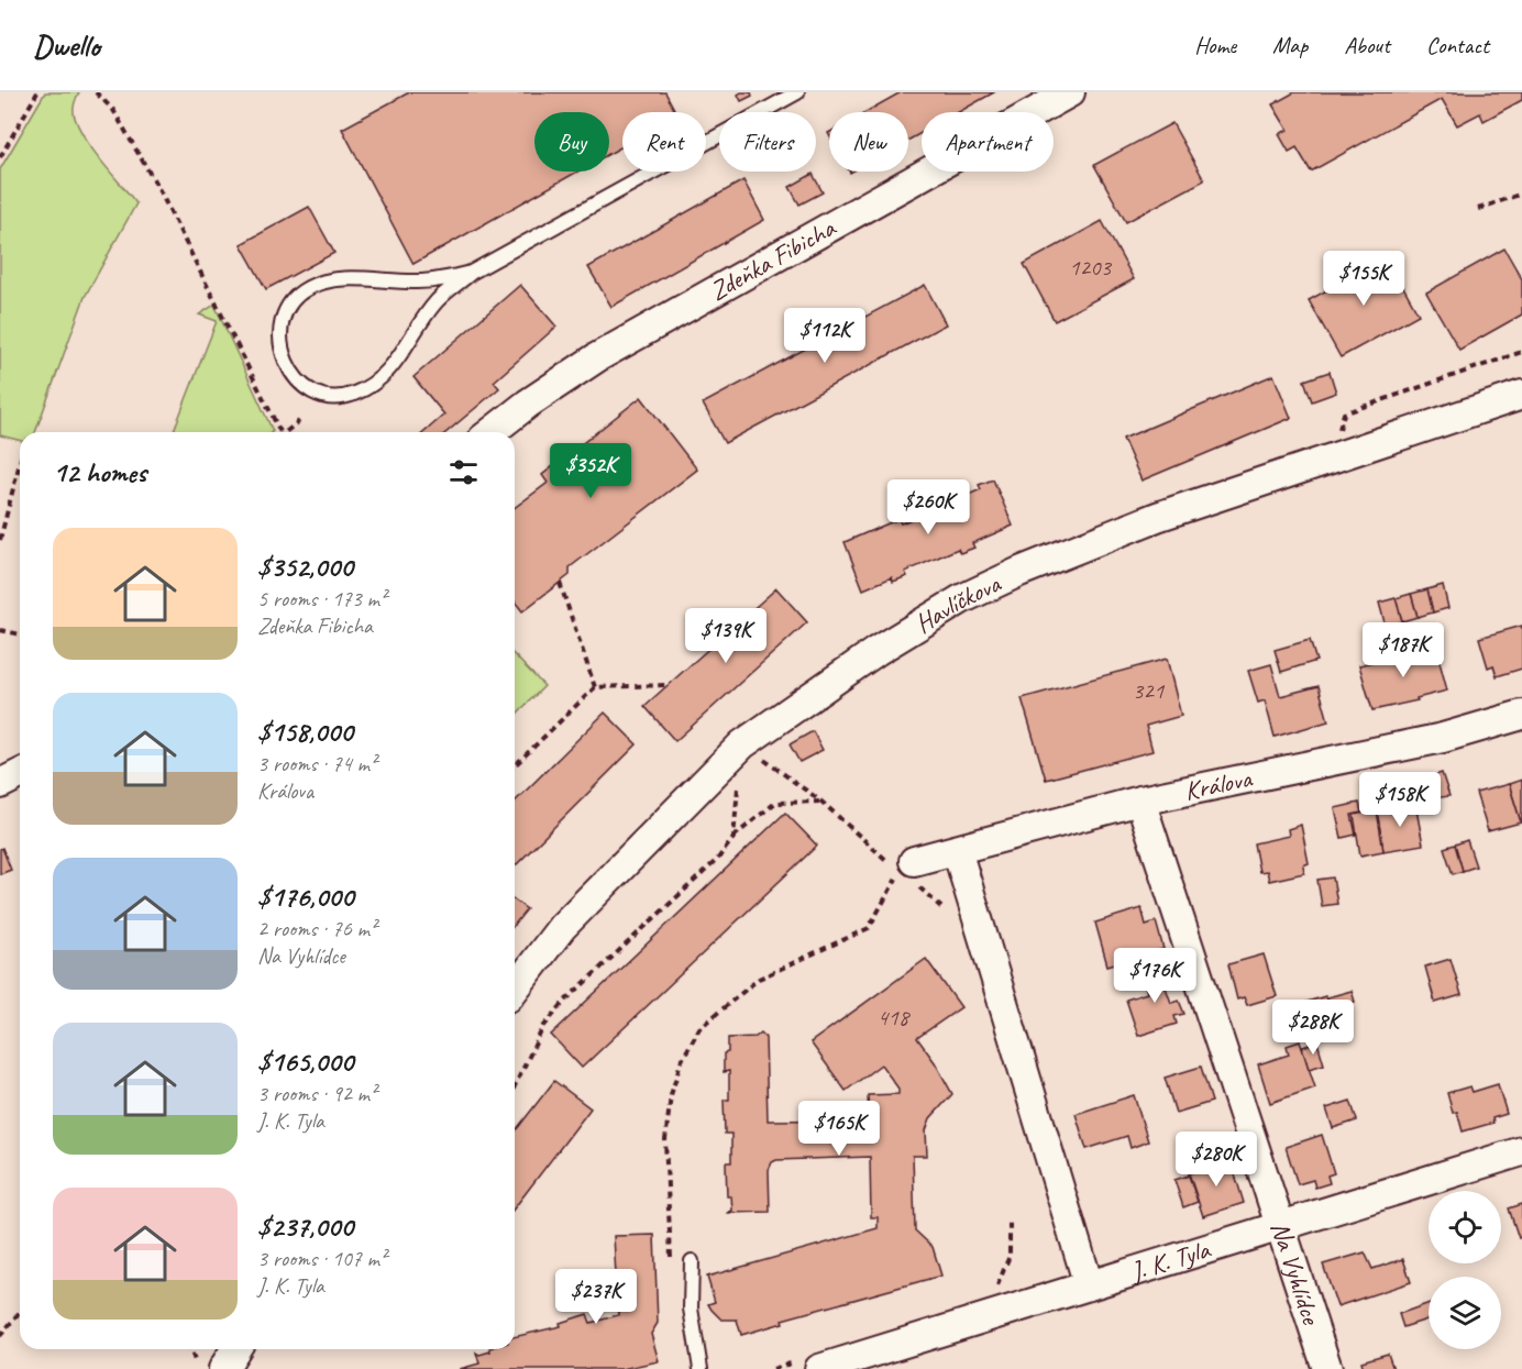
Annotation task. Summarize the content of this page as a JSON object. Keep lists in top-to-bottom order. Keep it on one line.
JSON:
{"streets":{"street":["Zdeňka Fibicha","Havlíčkova","Králova","J. K. Tyla","Na Vyhlídce"]},"crossings":[["Králova","Na Vyhlídce"],["J. K. Tyla","Na Vyhlídce"]],"house_numbers":["1203","321","418"],"page":{"header":"Dwello","nav":["Home","Map","About","Contact"],"chip":["Buy","Rent","Filters","New","Apartment"],"price":["$155K","$112K","$352K","$260K","$139K","$187K","$158K","$176K","$288K","$165K","$280K","$237K"],"heading":"12 homes","list":[{"name":"$352,000","note":"5 rooms · 173 m² · Zdeňka Fibicha"},{"name":"$158,000","note":"3 rooms · 74 m² · Králova"},{"name":"$176,000","note":"2 rooms · 76 m² · Na Vyhlídce"},{"name":"$165,000","note":"3 rooms · 92 m² · J. K. Tyla"},{"name":"$237,000","note":"3 rooms · 107 m² · J. K. Tyla"}]}}
